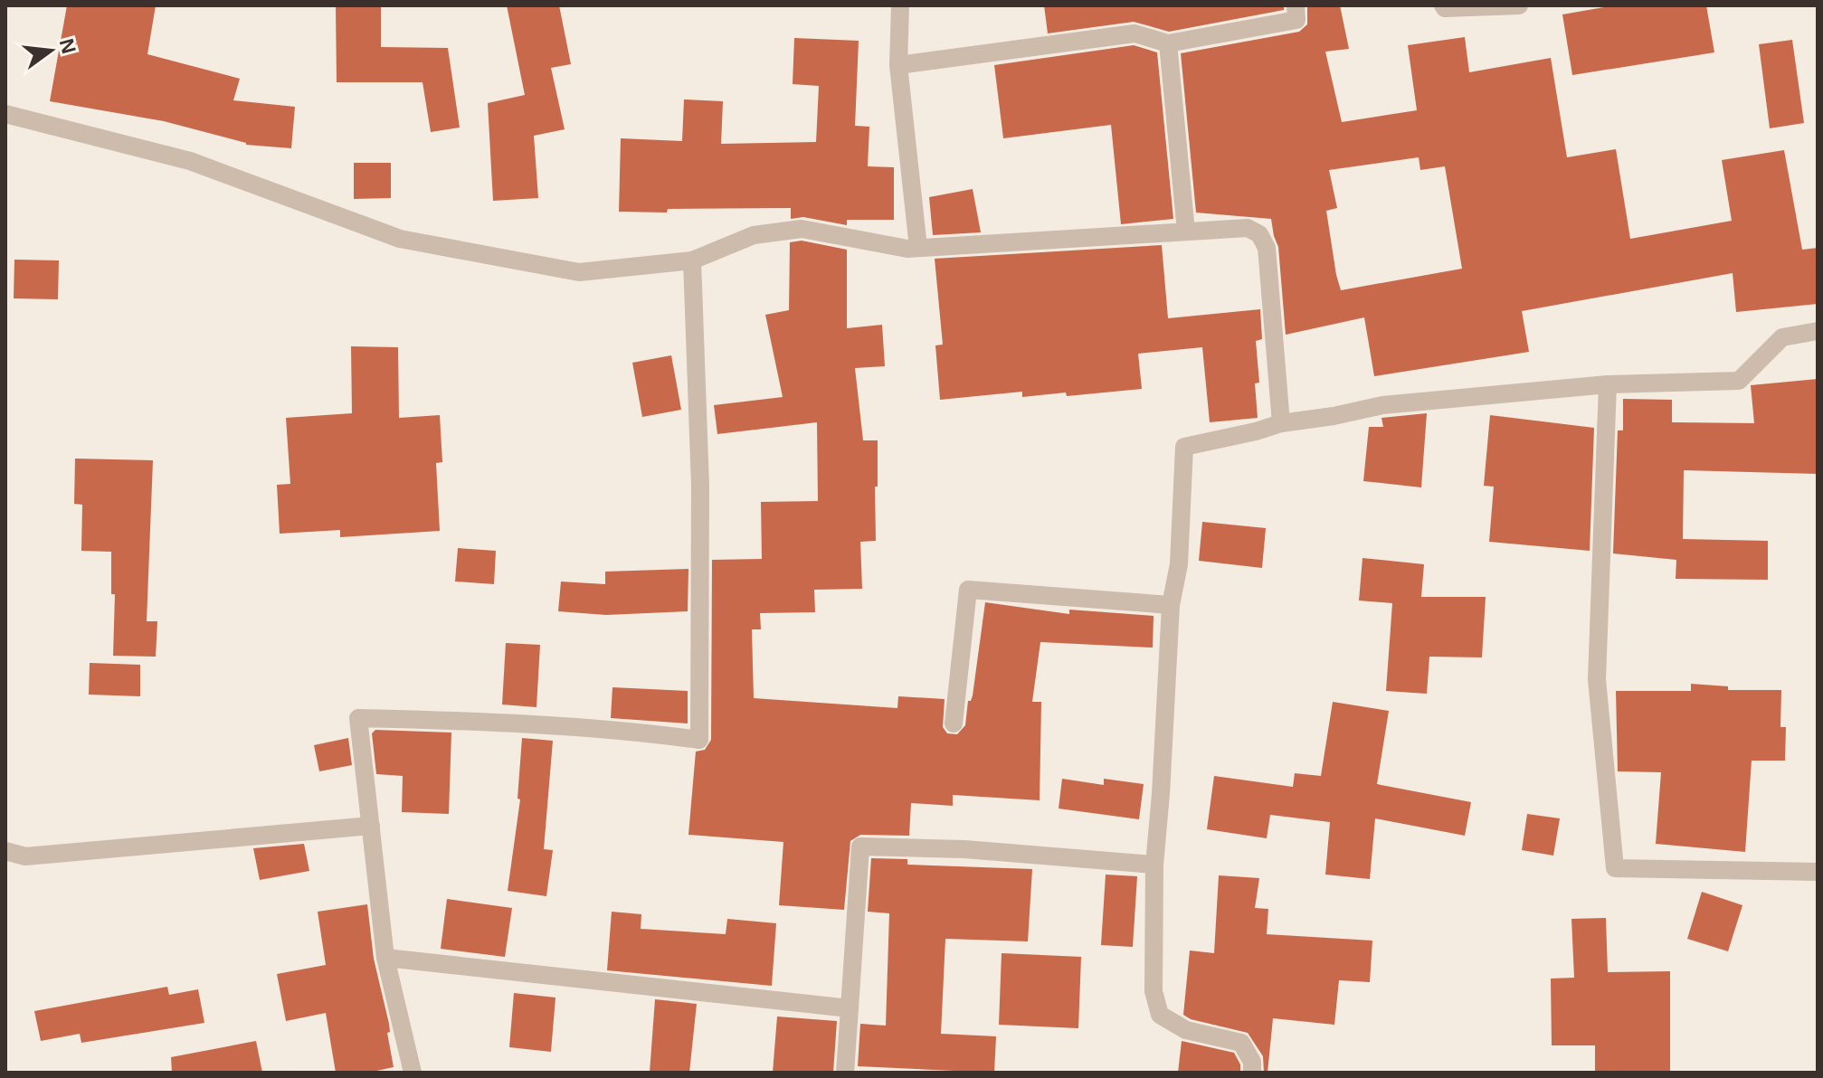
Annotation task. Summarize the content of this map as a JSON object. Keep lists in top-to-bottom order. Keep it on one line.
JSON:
{"north":"right"}
